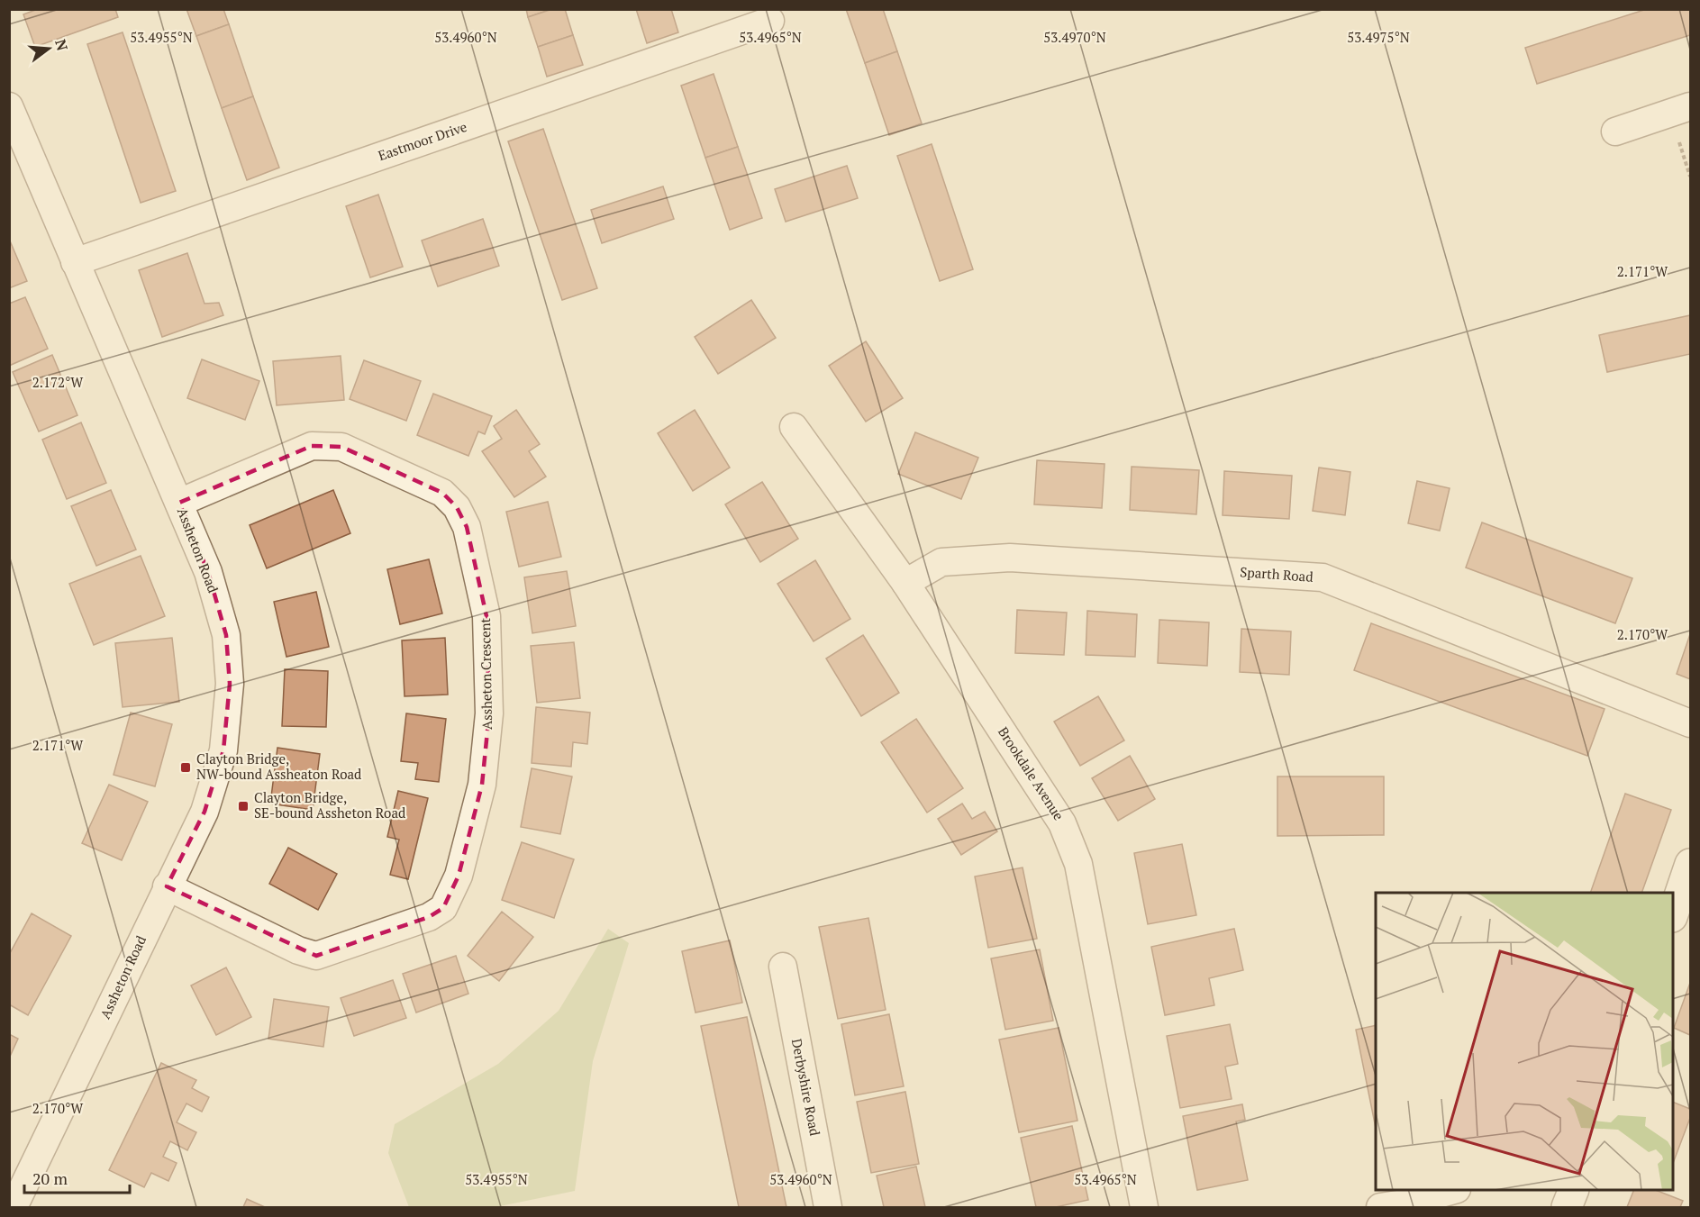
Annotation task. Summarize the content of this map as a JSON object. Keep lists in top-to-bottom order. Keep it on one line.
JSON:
{"streets":{"street":["Eastmoor Drive","Assheton Road","Sparth Road","Assheton Crescent","Brookdale Avenue","Derbyshire Road"]},"crossings":[["Eastmoor Drive","Assheton Road"],["Assheton Road","Assheton Crescent"],["Sparth Road","Brookdale Avenue"]],"places":{"transit":["Clayton Bridge, NW-bound Assheaton Road","Clayton Bridge, SE-bound Assheton Road"]},"scale_bar":"20 m","north":"right","coordinates":["53.4955°N","53.4960°N","53.4965°N","53.4970°N","53.4975°N","2.171°W","2.172°W","2.170°W"]}
